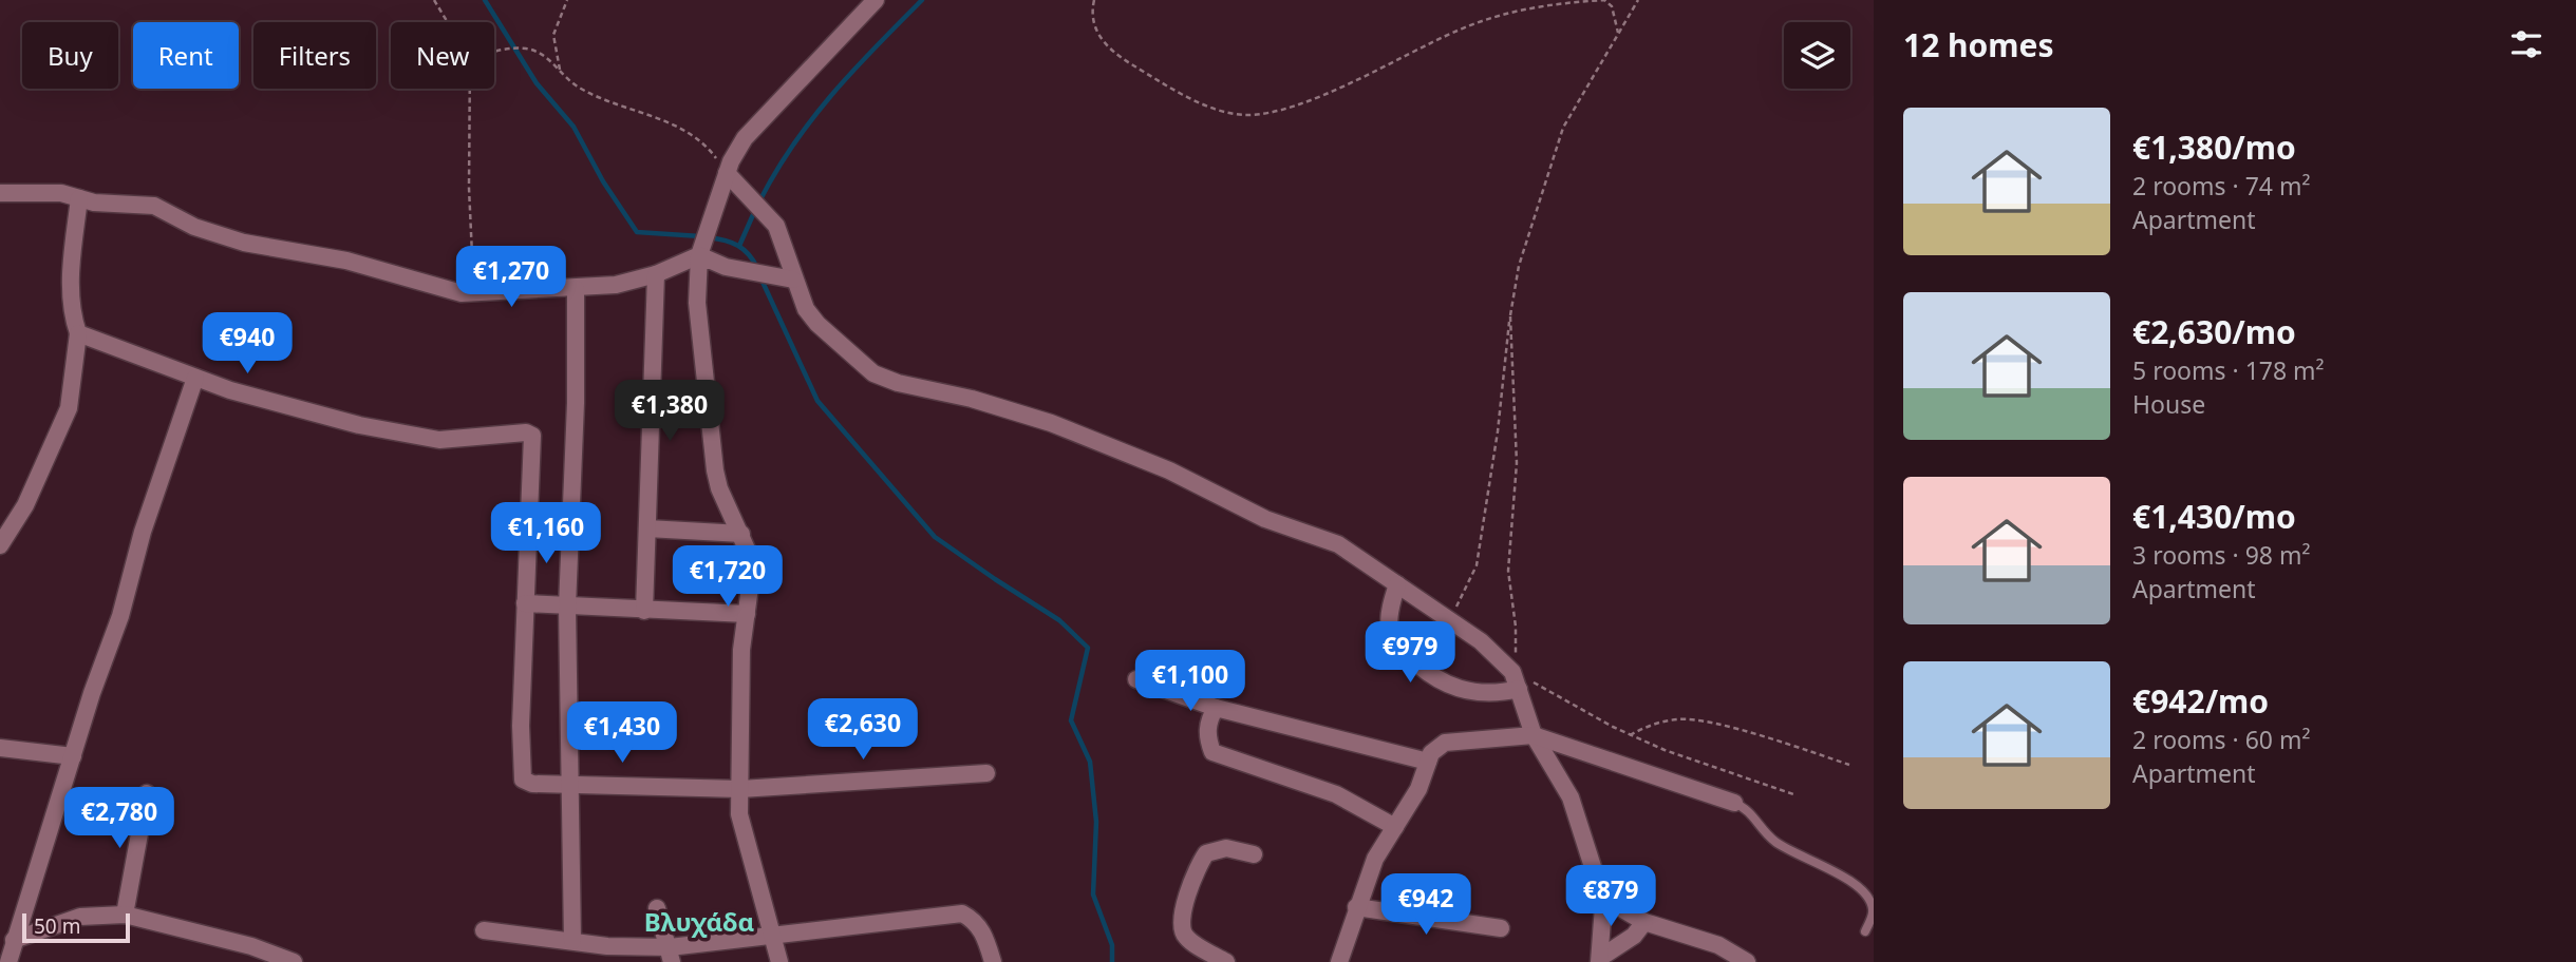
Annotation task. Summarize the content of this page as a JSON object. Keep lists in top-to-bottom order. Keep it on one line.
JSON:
{"districts":["Βλυχάδα"],"scale_bar":"50 m","page":{"heading":"12 homes","chip":["Buy","Rent","Filters","New"],"list":[{"name":"€1,380/mo","note":"2 rooms · 74 m² · Apartment"},{"name":"€2,630/mo","note":"5 rooms · 178 m² · House"},{"name":"€1,430/mo","note":"3 rooms · 98 m² · Apartment"},{"name":"€942/mo","note":"2 rooms · 60 m² · Apartment"}],"price":["€1,270","€940","€1,380","€1,160","€1,720","€979","€1,100","€2,630","€1,430","€2,780","€879","€942"],"scale":"50 m"}}
